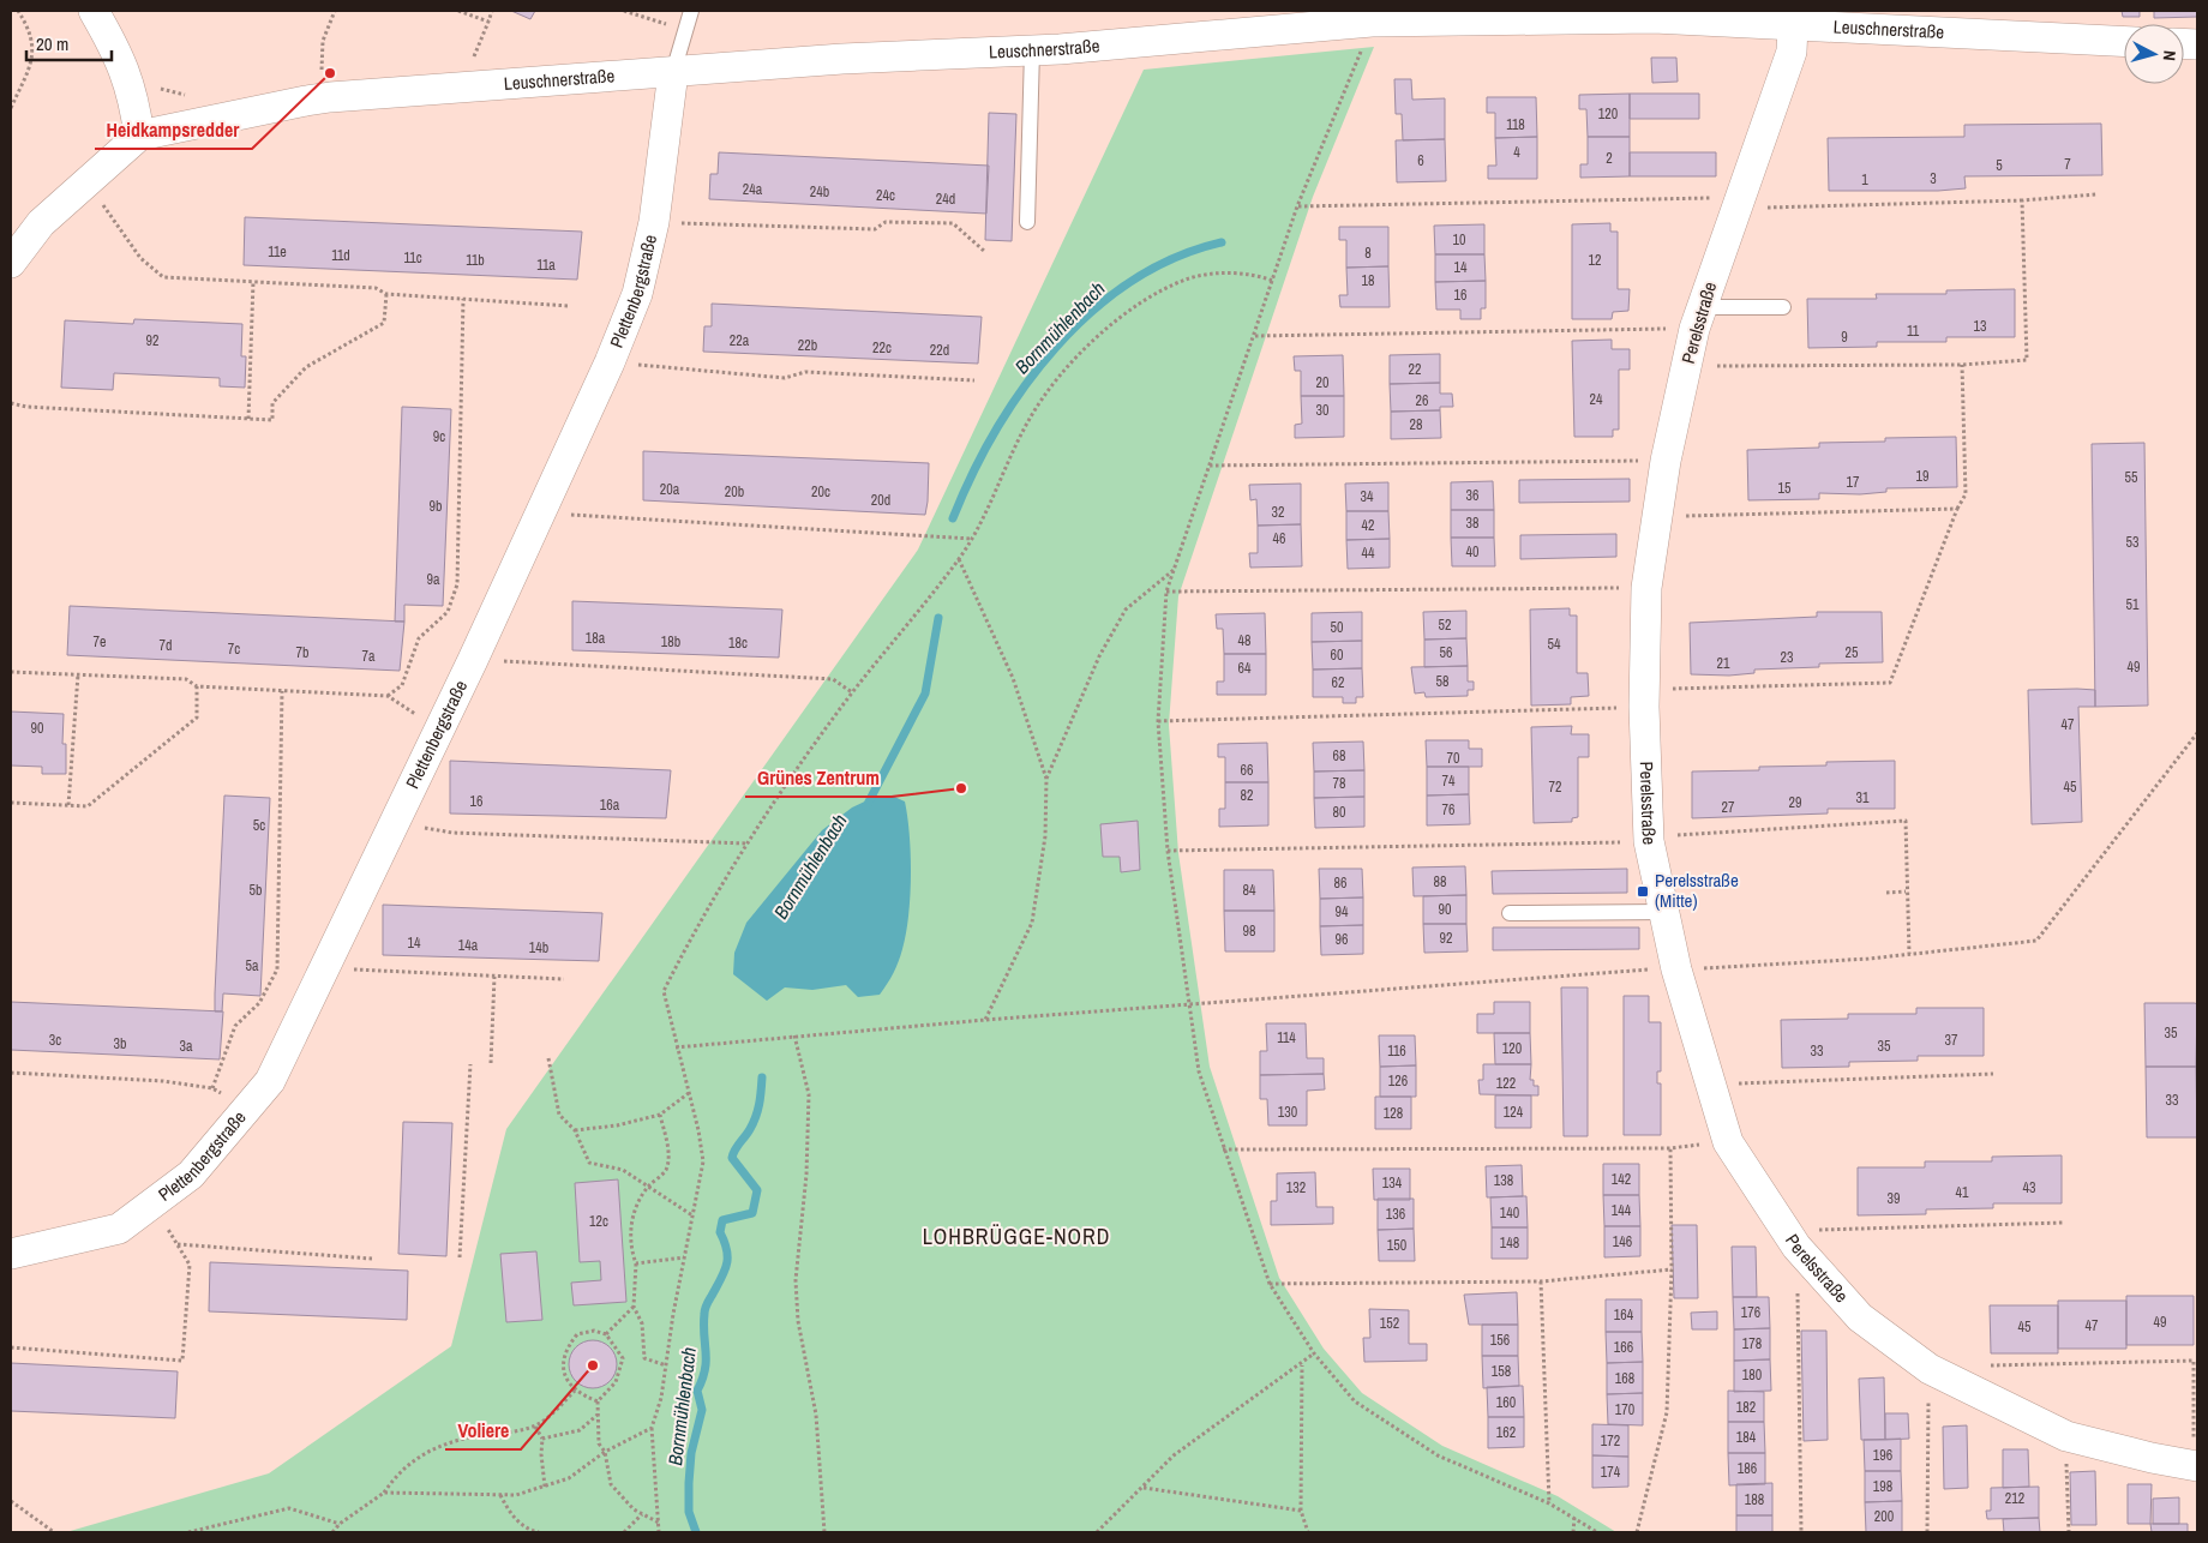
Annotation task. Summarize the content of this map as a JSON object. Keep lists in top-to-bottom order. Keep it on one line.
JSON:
{"streets":{"street":["Leuschnerstraße","Plettenbergstraße","Perelsstraße"]},"crossings":[["Leuschnerstraße","Plettenbergstraße"],["Leuschnerstraße","Perelsstraße"]],"districts":["LOHBRÜGGE-NORD"],"water":["Bornmühlenbach"],"places":{"other":["Heidkampsredder","Grünes Zentrum","Voliere"],"transit":["Perelsstraße (Mitte)"]},"house_numbers":["120","118","4","2","6","7","5","3","1","24a","24b","24c","24d","10","11e","8","11d","11c","11b","12","11a","14","18","16","13","11","9","92","22a","22b","22c","22d","22","20","24","26","30","28","9c","19","55","17","15","20a","20b","20c","36","34","20d","9b","32","38","42","46","53","40","44","9a","51","52","50","18a","48","7e","18b","18c","54","7d","7c","7b","56","25","60","7a","23","21","49","64","58","62","47","90","68","70","66","74","78","72","45","82","31","16","29","16a","27","76","80","5c","88","86","5b","84","90","94","98","92","96","14","14a","14b","5a","35","114","3c","37","3b","3a","35","120","116","33","126","122","33","130","124","128","142","138","134","132","43","41","39","144","140","136","12c","146","148","150","176","164","49","152","47","45","156","178","166","158","180","168","160","182","170","162","184","172","196","186","174","198","212","188","200"],"scale_bar":"20 m","north":"right"}
